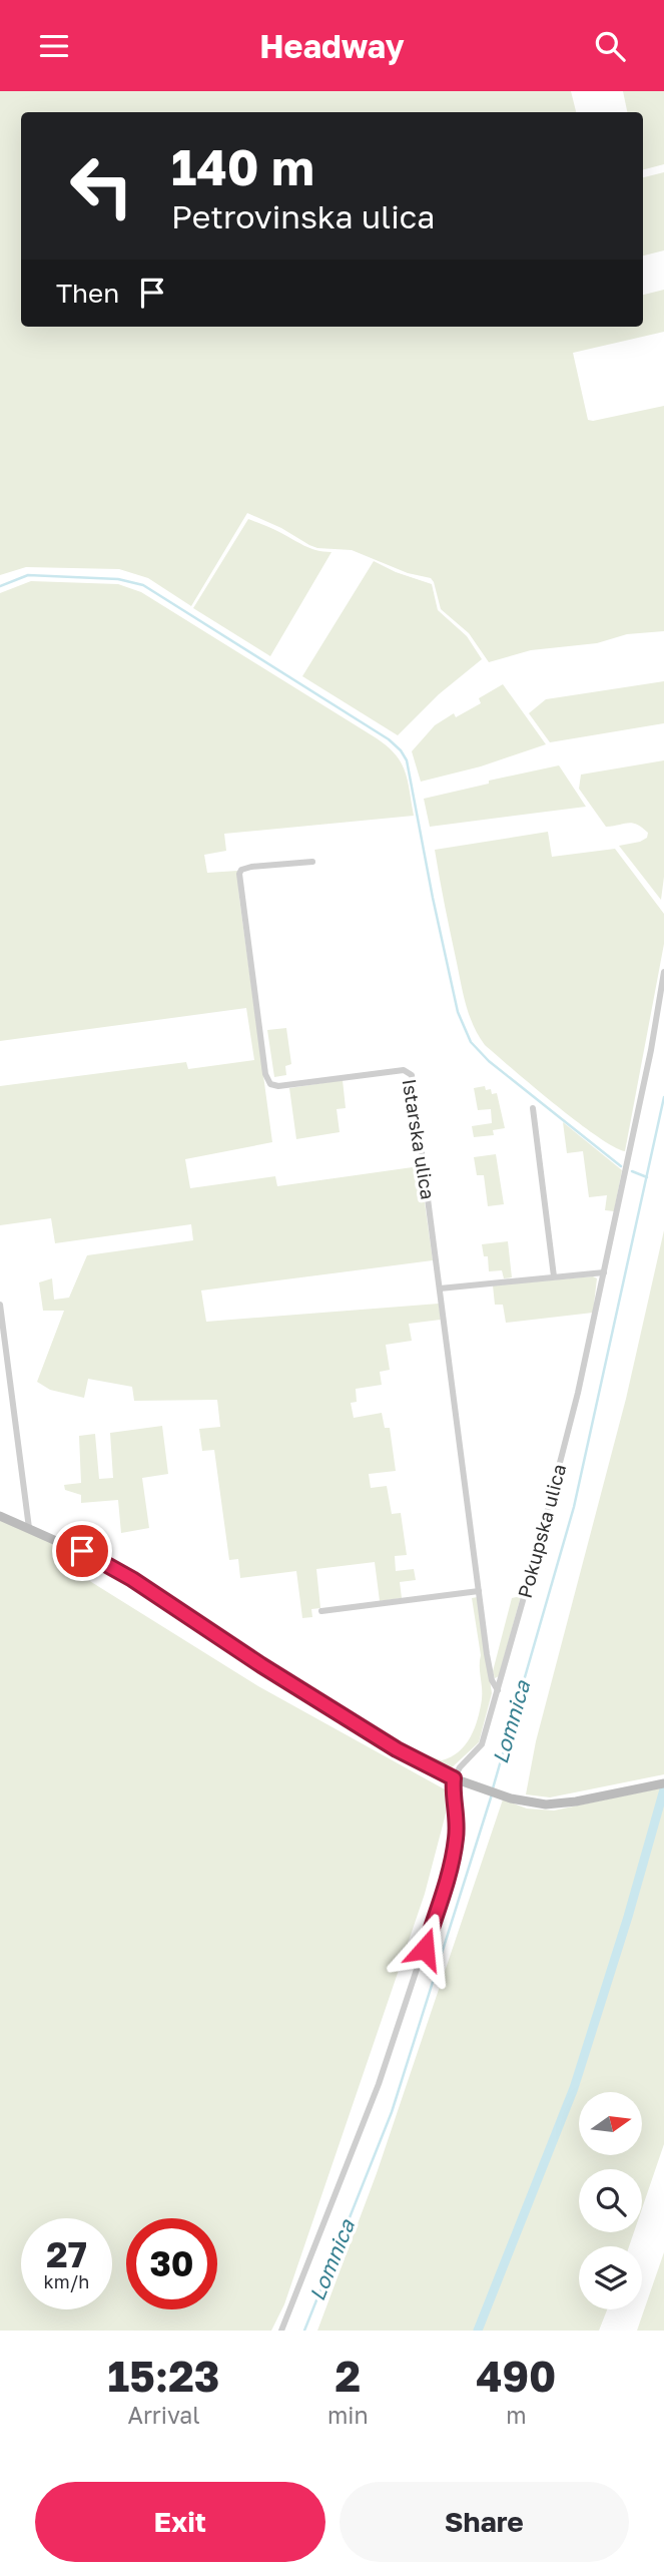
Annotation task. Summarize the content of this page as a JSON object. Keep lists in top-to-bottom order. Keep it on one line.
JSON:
{"streets":{"street":["Istarska ulica","Pokupska ulica"]},"crossings":[["Istarska ulica","Pokupska ulica"]],"water":["Lomnica"],"north":"right","page":{"header":"Headway","turn":["140 m","Petrovinska ulica"],"then":"Then","speed":"27 km/h","limit":"30","eta":["15:23","Arrival","2","min","490","m"],"buttons":["Exit","Share"]}}
